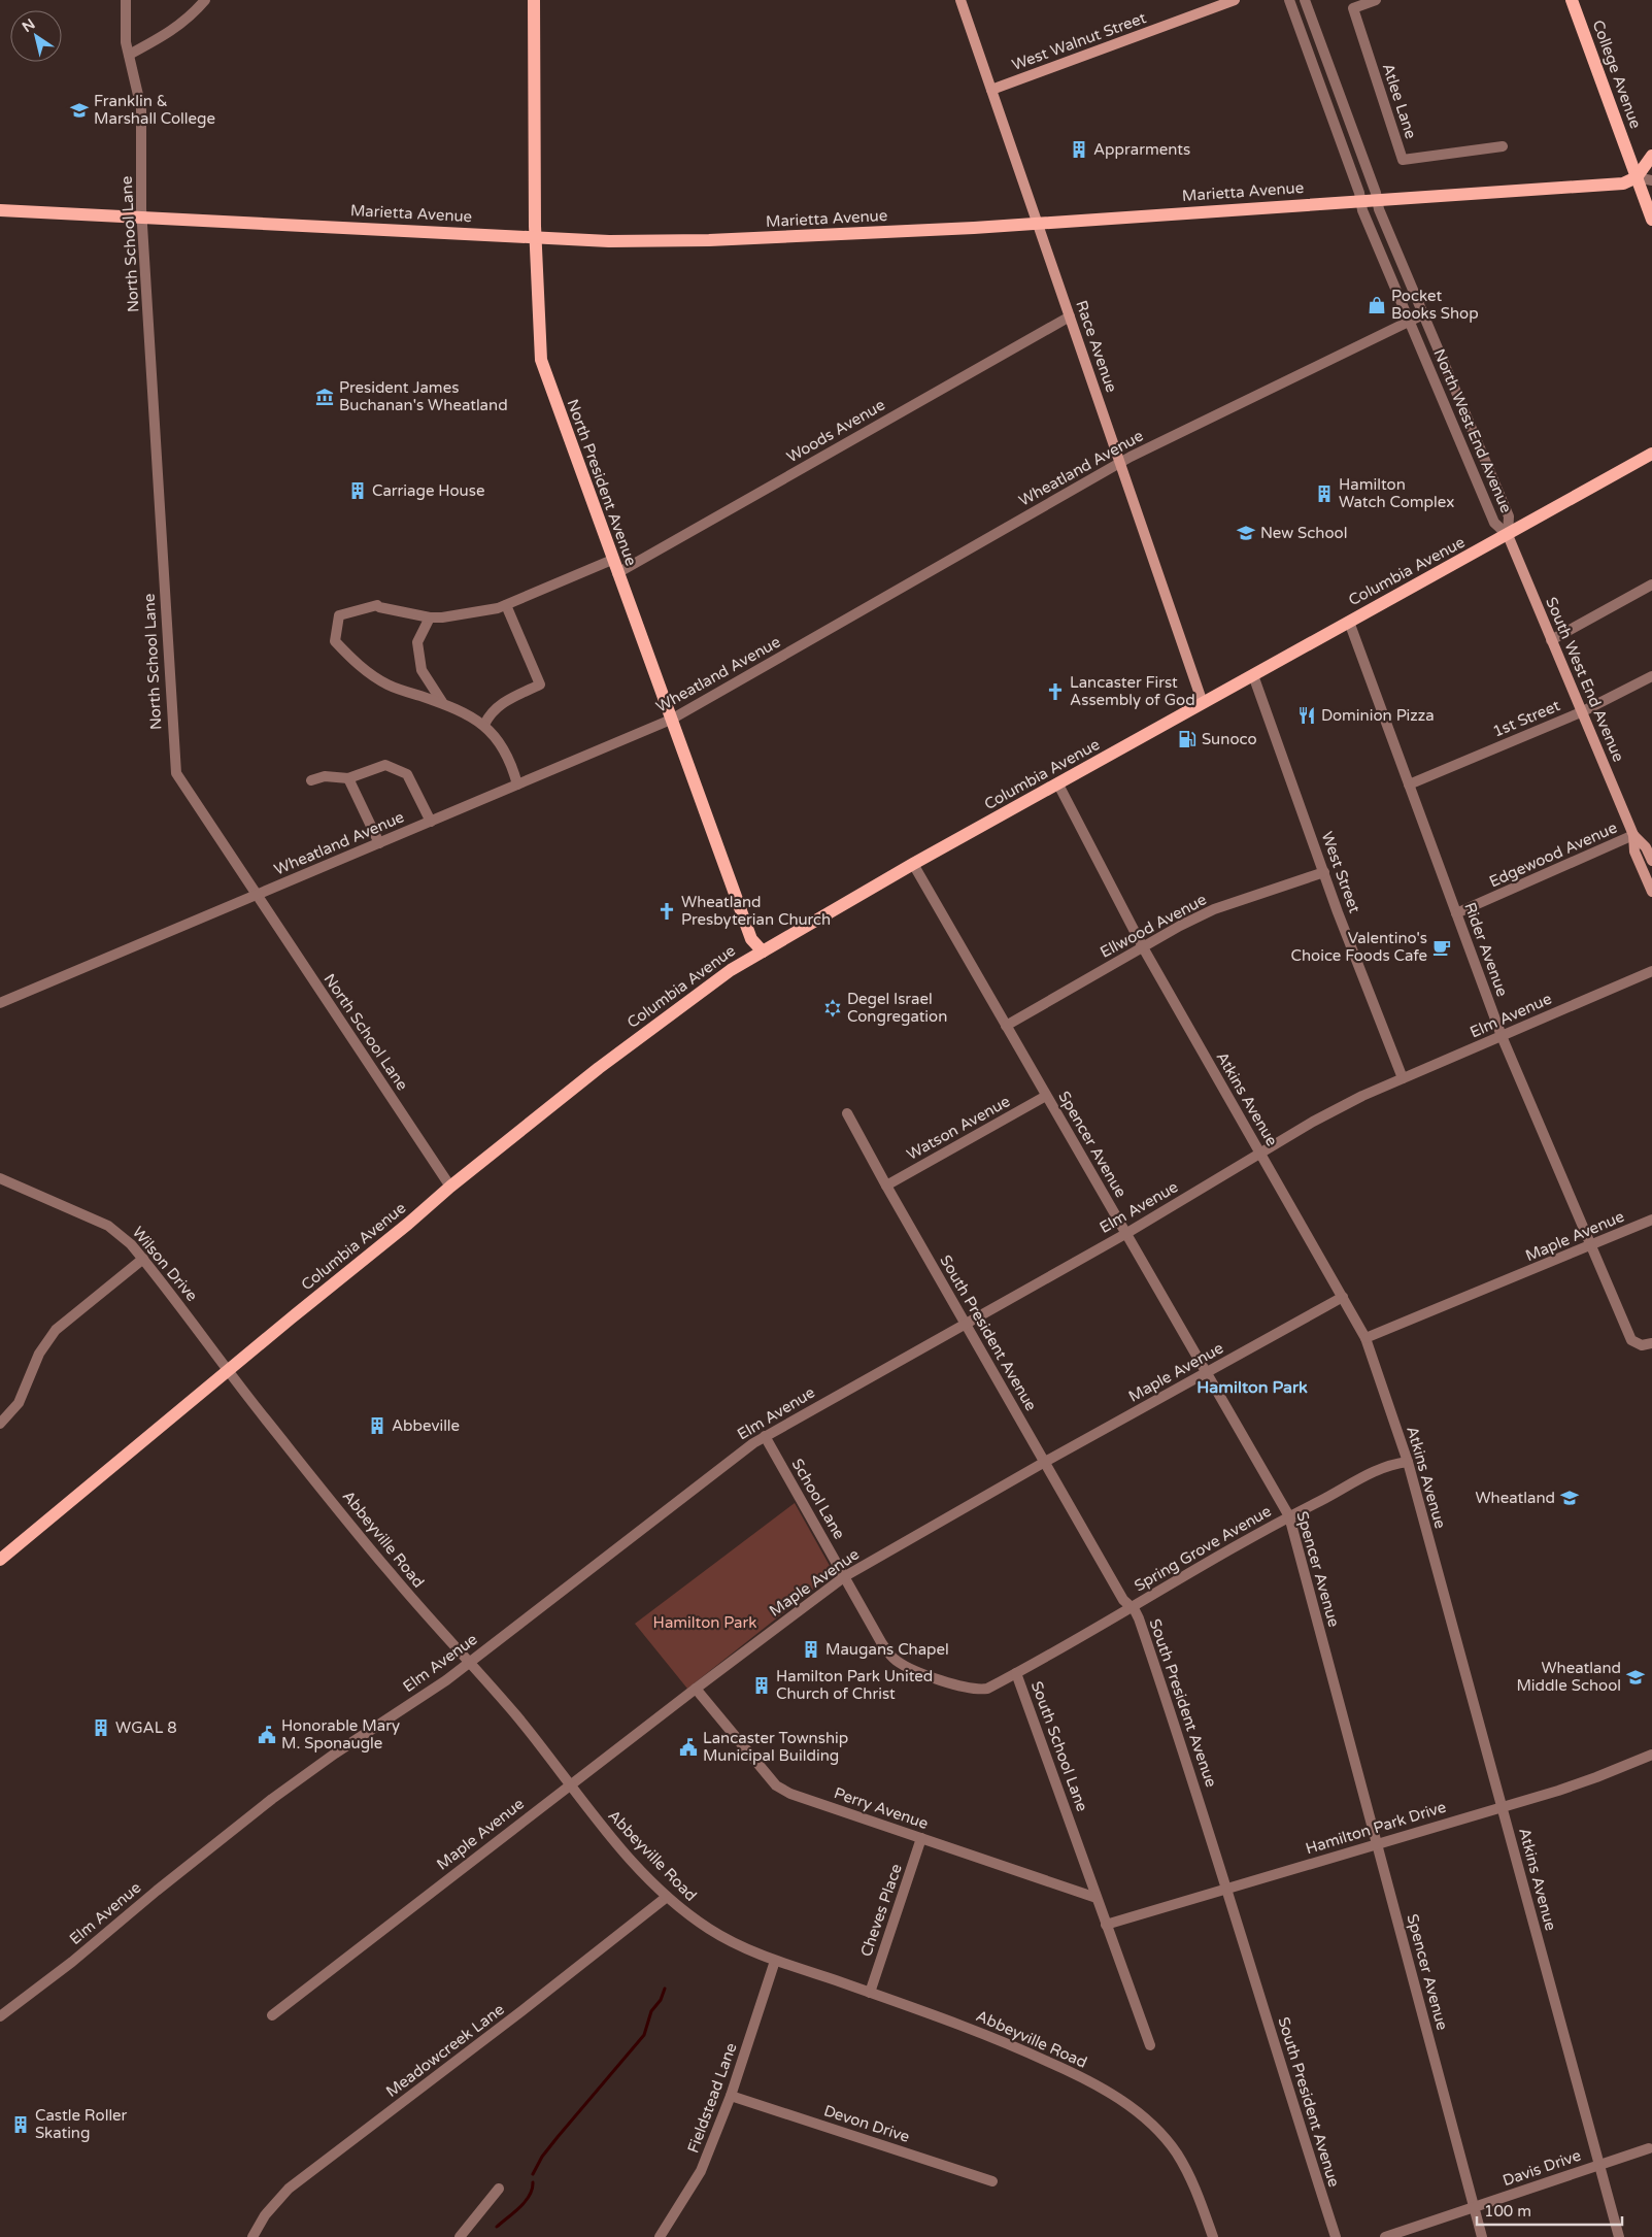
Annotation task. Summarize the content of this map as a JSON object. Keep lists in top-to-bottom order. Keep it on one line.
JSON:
{"streets":{"main road":["West Walnut Street","College Avenue","Marietta Avenue","Race Avenue","North President Avenue","Columbia Avenue","South West End Avenue"],"street":["Atlee Lane","North School Lane","Woods Avenue","North West End Avenue","Wheatland Avenue","1st Street","Edgewood Avenue","West Street","Ellwood Avenue","Rider Avenue","Elm Avenue","Atkins Avenue","Watson Avenue","Spencer Avenue","Maple Avenue","Wilson Drive","South President Avenue","School Lane","Abbeyville Road","Spring Grove Avenue","South School Lane","Perry Avenue","Hamilton Park Drive","Cheves Place","Meadowcreek Lane","Fieldstead Lane","Devon Drive","Davis Drive"]},"crossings":[["West Walnut Street","Race Avenue"],["College Avenue","Marietta Avenue"],["Marietta Avenue","North School Lane"],["Marietta Avenue","Race Avenue"],["Marietta Avenue","North West End Avenue"],["Marietta Avenue","North President Avenue"],["North School Lane","Wheatland Avenue"],["North School Lane","Columbia Avenue"],["Race Avenue","Woods Avenue"],["Race Avenue","Wheatland Avenue"],["Race Avenue","Columbia Avenue"],["Woods Avenue","North President Avenue"],["North West End Avenue","Wheatland Avenue"],["North West End Avenue","Columbia Avenue"],["North West End Avenue","South West End Avenue"],["Wheatland Avenue","North President Avenue"],["North President Avenue","Columbia Avenue"],["Columbia Avenue","South West End Avenue"],["Columbia Avenue","West Street"],["Columbia Avenue","Rider Avenue"],["Columbia Avenue","Atkins Avenue"],["Columbia Avenue","Spencer Avenue"],["Columbia Avenue","Wilson Drive"],["Columbia Avenue","Abbeyville Road"],["South West End Avenue","1st Street"],["South West End Avenue","Edgewood Avenue"],["1st Street","Rider Avenue"],["Edgewood Avenue","Rider Avenue"],["West Street","Ellwood Avenue"],["West Street","Elm Avenue"],["Ellwood Avenue","Atkins Avenue"],["Ellwood Avenue","Spencer Avenue"],["Rider Avenue","Elm Avenue"],["Rider Avenue","Maple Avenue"],["Elm Avenue","Atkins Avenue"],["Elm Avenue","Spencer Avenue"],["Elm Avenue","South President Avenue"],["Elm Avenue","School Lane"],["Elm Avenue","Abbeyville Road"],["Atkins Avenue","Maple Avenue"],["Atkins Avenue","Spring Grove Avenue"],["Atkins Avenue","Hamilton Park Drive"],["Atkins Avenue","Davis Drive"],["Watson Avenue","Spencer Avenue"],["Watson Avenue","South President Avenue"],["Spencer Avenue","Maple Avenue"],["Spencer Avenue","Spring Grove Avenue"],["Spencer Avenue","Hamilton Park Drive"],["Spencer Avenue","Davis Drive"],["Maple Avenue","South President Avenue"],["Maple Avenue","School Lane"],["Maple Avenue","Abbeyville Road"],["Maple Avenue","South School Lane"],["Maple Avenue","Perry Avenue"],["Wilson Drive","Abbeyville Road"],["South President Avenue","Spring Grove Avenue"],["South President Avenue","Hamilton Park Drive"],["School Lane","South School Lane"],["Abbeyville Road","Cheves Place"],["Abbeyville Road","Meadowcreek Lane"],["Abbeyville Road","Fieldstead Lane"],["Spring Grove Avenue","South School Lane"],["South School Lane","Perry Avenue"],["South School Lane","Hamilton Park Drive"],["Perry Avenue","Cheves Place"],["Fieldstead Lane","Devon Drive"]],"districts":["Hamilton Park"],"parks":["Hamilton Park"],"places":{"school or university":["Franklin & Marshall College","New School","Wheatland","Wheatland Middle School"],"building":["Apprarments","Carriage House","Hamilton Watch Complex","Abbeville","Maugans Chapel","Hamilton Park United Church of Christ","WGAL 8","Castle Roller Skating"],"shop":["Pocket Books Shop"],"museum":["President James Buchanan's Wheatland"],"church":["Lancaster First Assembly of God","Wheatland Presbyterian Church"],"restaurant":["Dominion Pizza"],"fuel station":["Sunoco"],"cafe":["Valentino's Choice Foods Cafe"],"synagogue":["Degel Israel Congregation"],"public building":["Honorable Mary M. Sponaugle","Lancaster Township Municipal Building"]},"scale_bar":"100 m","north":"top left"}
